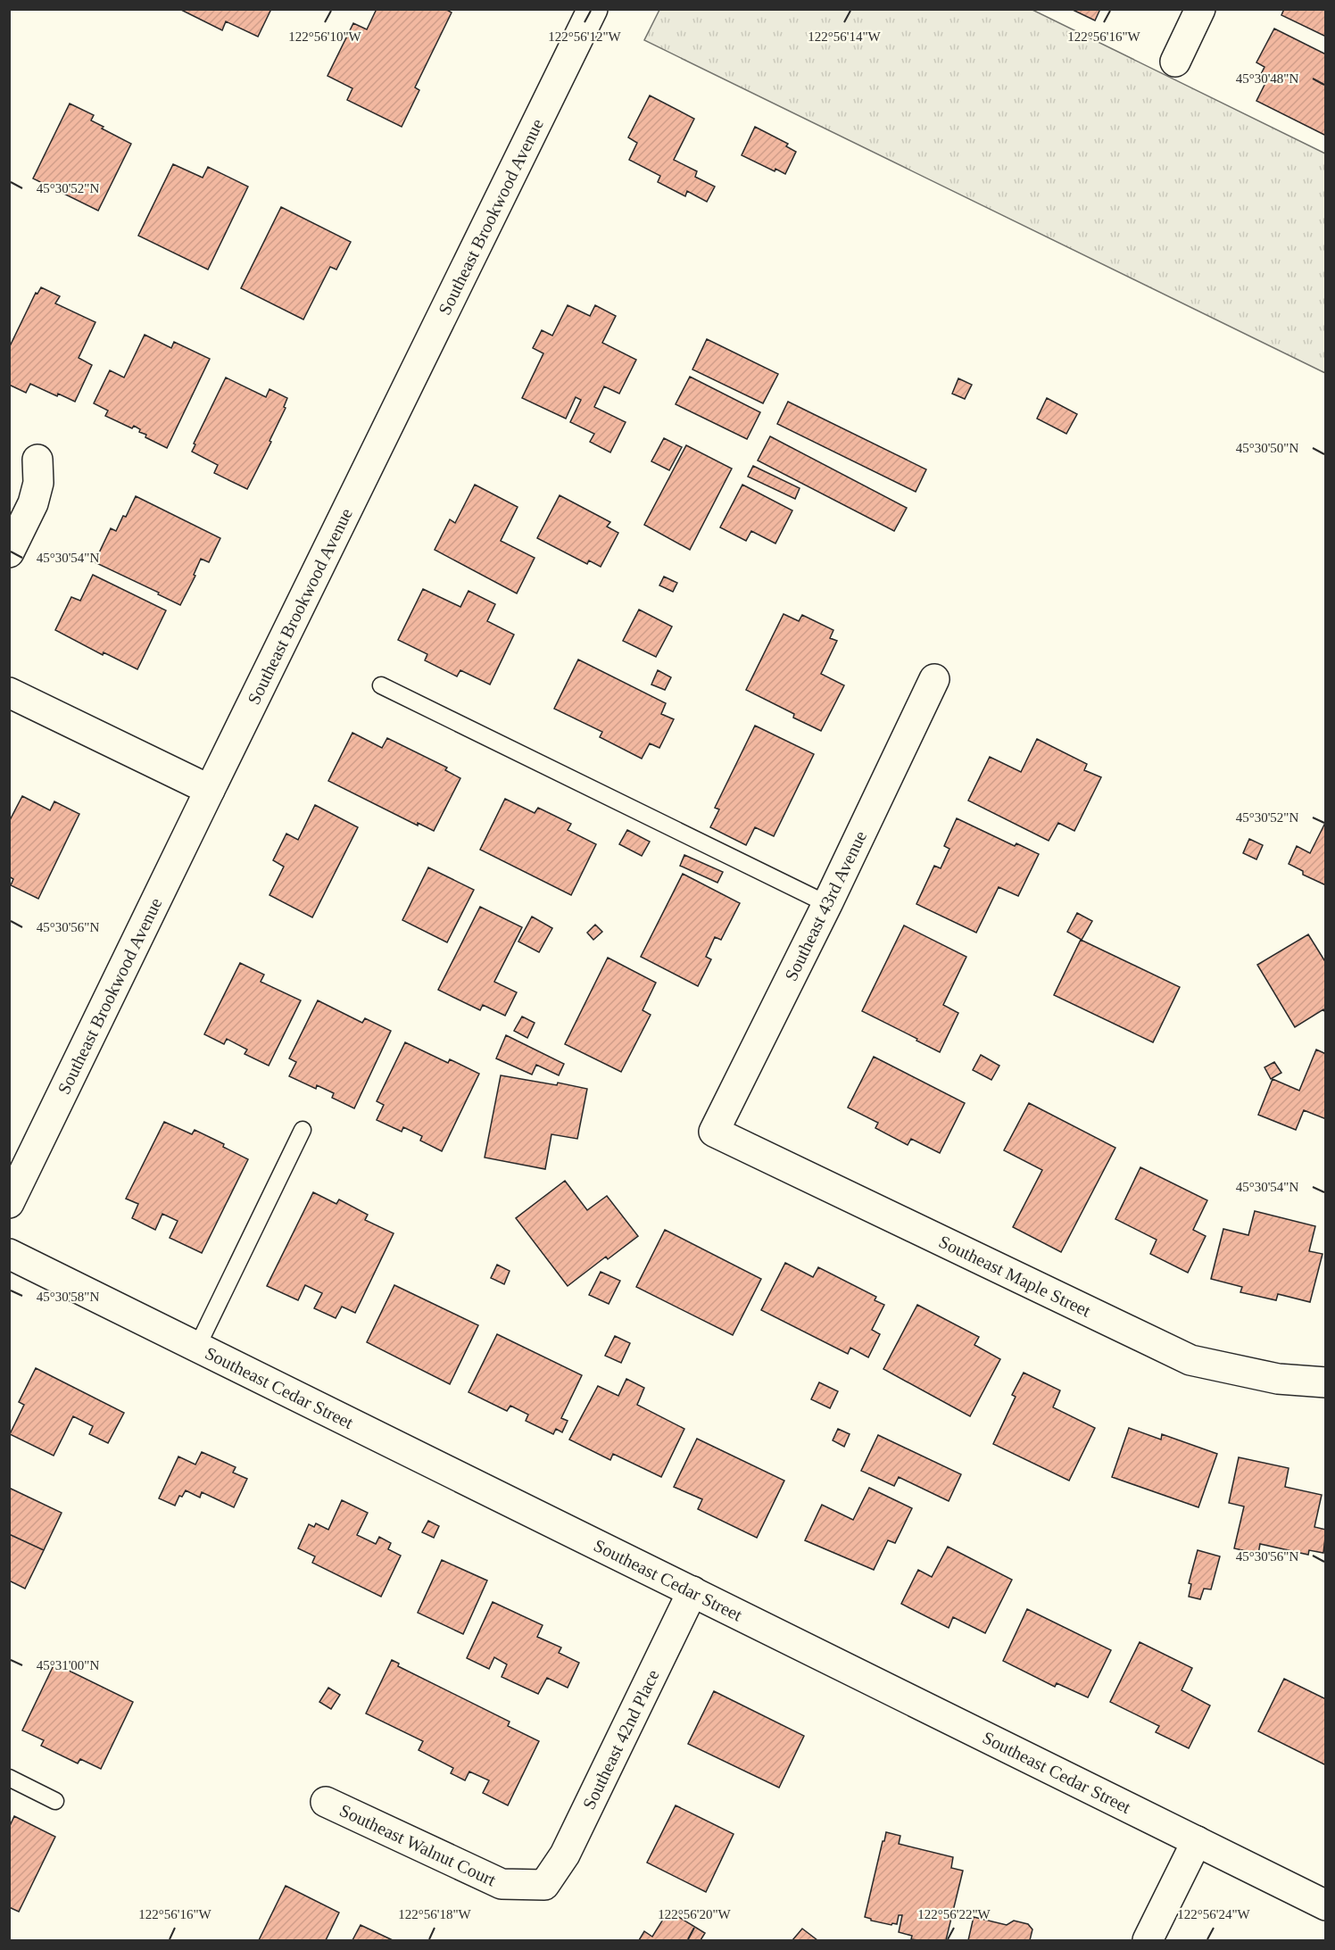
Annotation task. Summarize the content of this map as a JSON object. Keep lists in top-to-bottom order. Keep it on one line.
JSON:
{"streets":{"street":["Southeast Brookwood Avenue","Southeast 43rd Avenue","Southeast Maple Street","Southeast Cedar Street","Southeast 42nd Place","Southeast Walnut Court"]},"crossings":[["Southeast 43rd Avenue","Southeast Maple Street"],["Southeast Cedar Street","Southeast 42nd Place"],["Southeast 42nd Place","Southeast Walnut Court"]],"coordinates":["122°56'10\"W","122°56'12\"W","122°56'14\"W","122°56'16\"W","45°30'48\"N","45°30'52\"N","45°30'50\"N","45°30'54\"N","45°30'56\"N","45°30'58\"N","45°31'00\"N","122°56'18\"W","122°56'20\"W","122°56'22\"W","122°56'24\"W"]}
